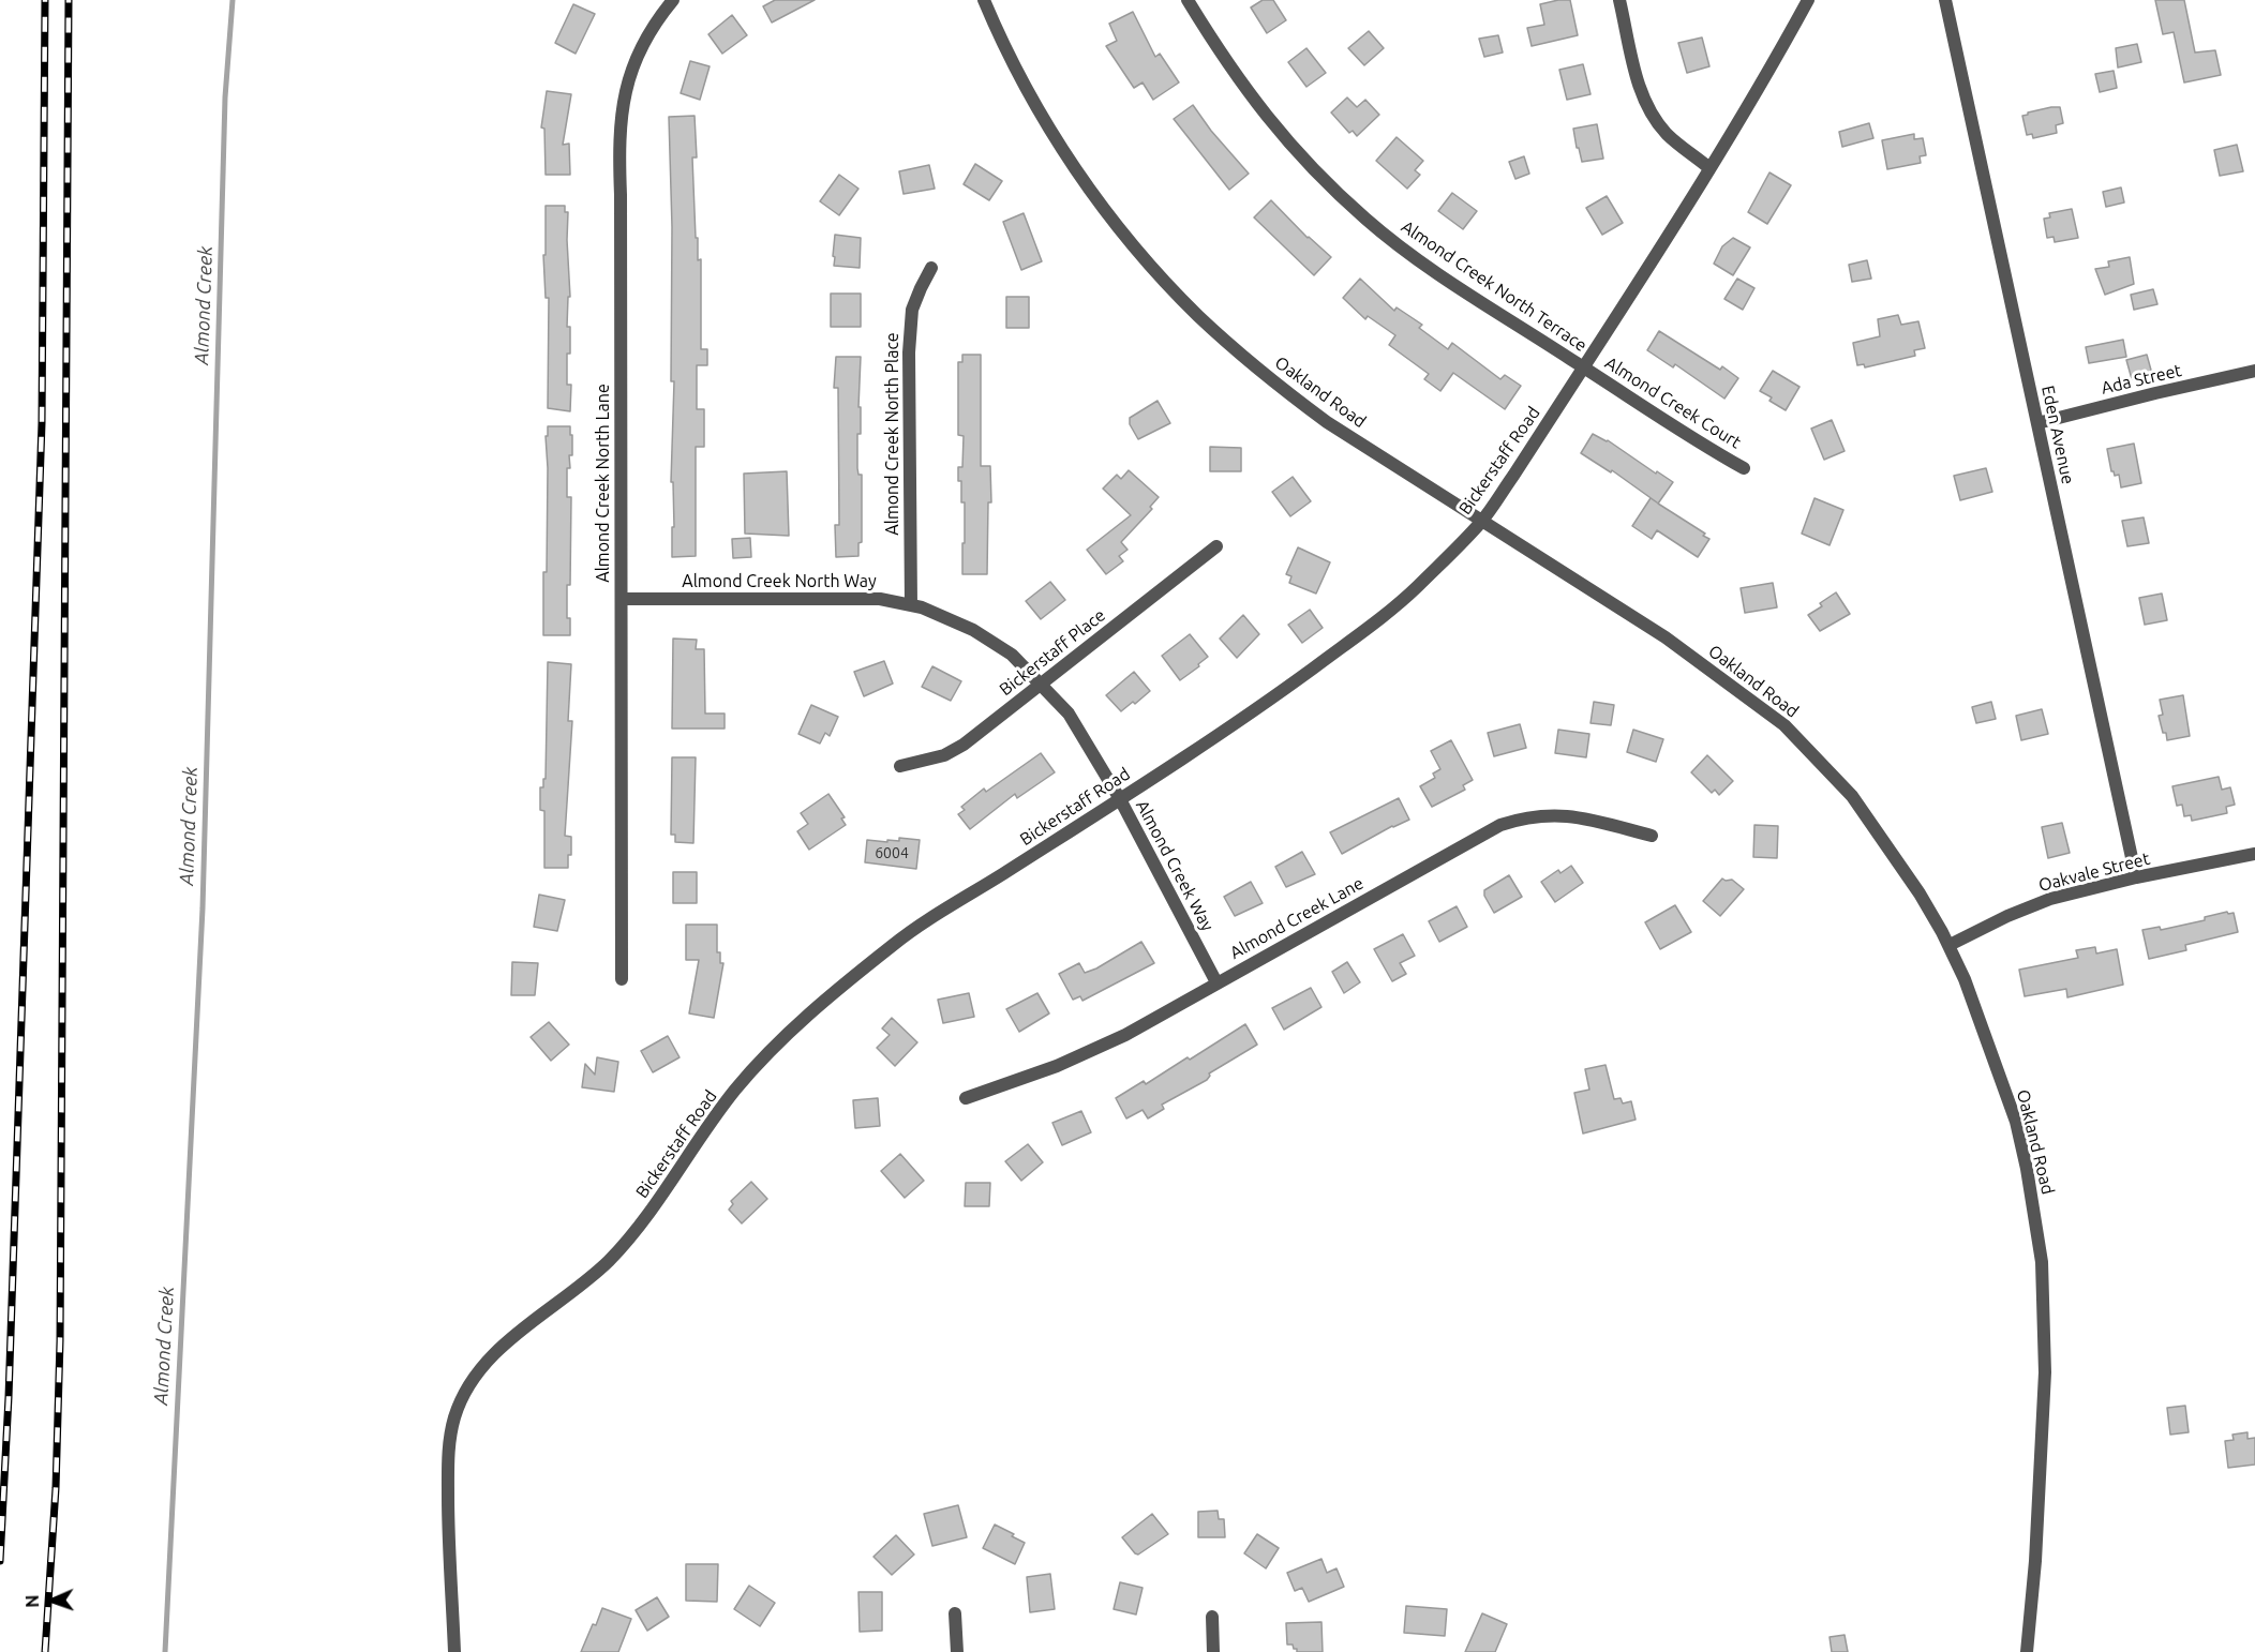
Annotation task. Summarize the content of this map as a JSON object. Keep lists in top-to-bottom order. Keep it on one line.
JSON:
{"streets":{"street":["Almond Creek North Terrace","Ada Street","Oakland Road","Almond Creek Court","Almond Creek North Place","Eden Avenue","Bickerstaff Road","Almond Creek North Lane","Almond Creek North Way","Bickerstaff Place","Almond Creek Way","Oakvale Street","Almond Creek Lane"]},"crossings":[["Almond Creek North Terrace","Almond Creek Court"],["Almond Creek North Terrace","Bickerstaff Road"],["Ada Street","Eden Avenue"],["Oakland Road","Bickerstaff Road"],["Oakland Road","Oakvale Street"],["Almond Creek Court","Bickerstaff Road"],["Almond Creek North Place","Almond Creek North Way"],["Eden Avenue","Oakvale Street"],["Bickerstaff Road","Almond Creek North Way"],["Bickerstaff Road","Almond Creek Way"],["Almond Creek North Lane","Almond Creek North Way"],["Almond Creek North Way","Bickerstaff Place"],["Almond Creek North Way","Almond Creek Way"],["Almond Creek Way","Almond Creek Lane"]],"water":["Almond Creek"],"house_numbers":["6004"],"north":"left"}
